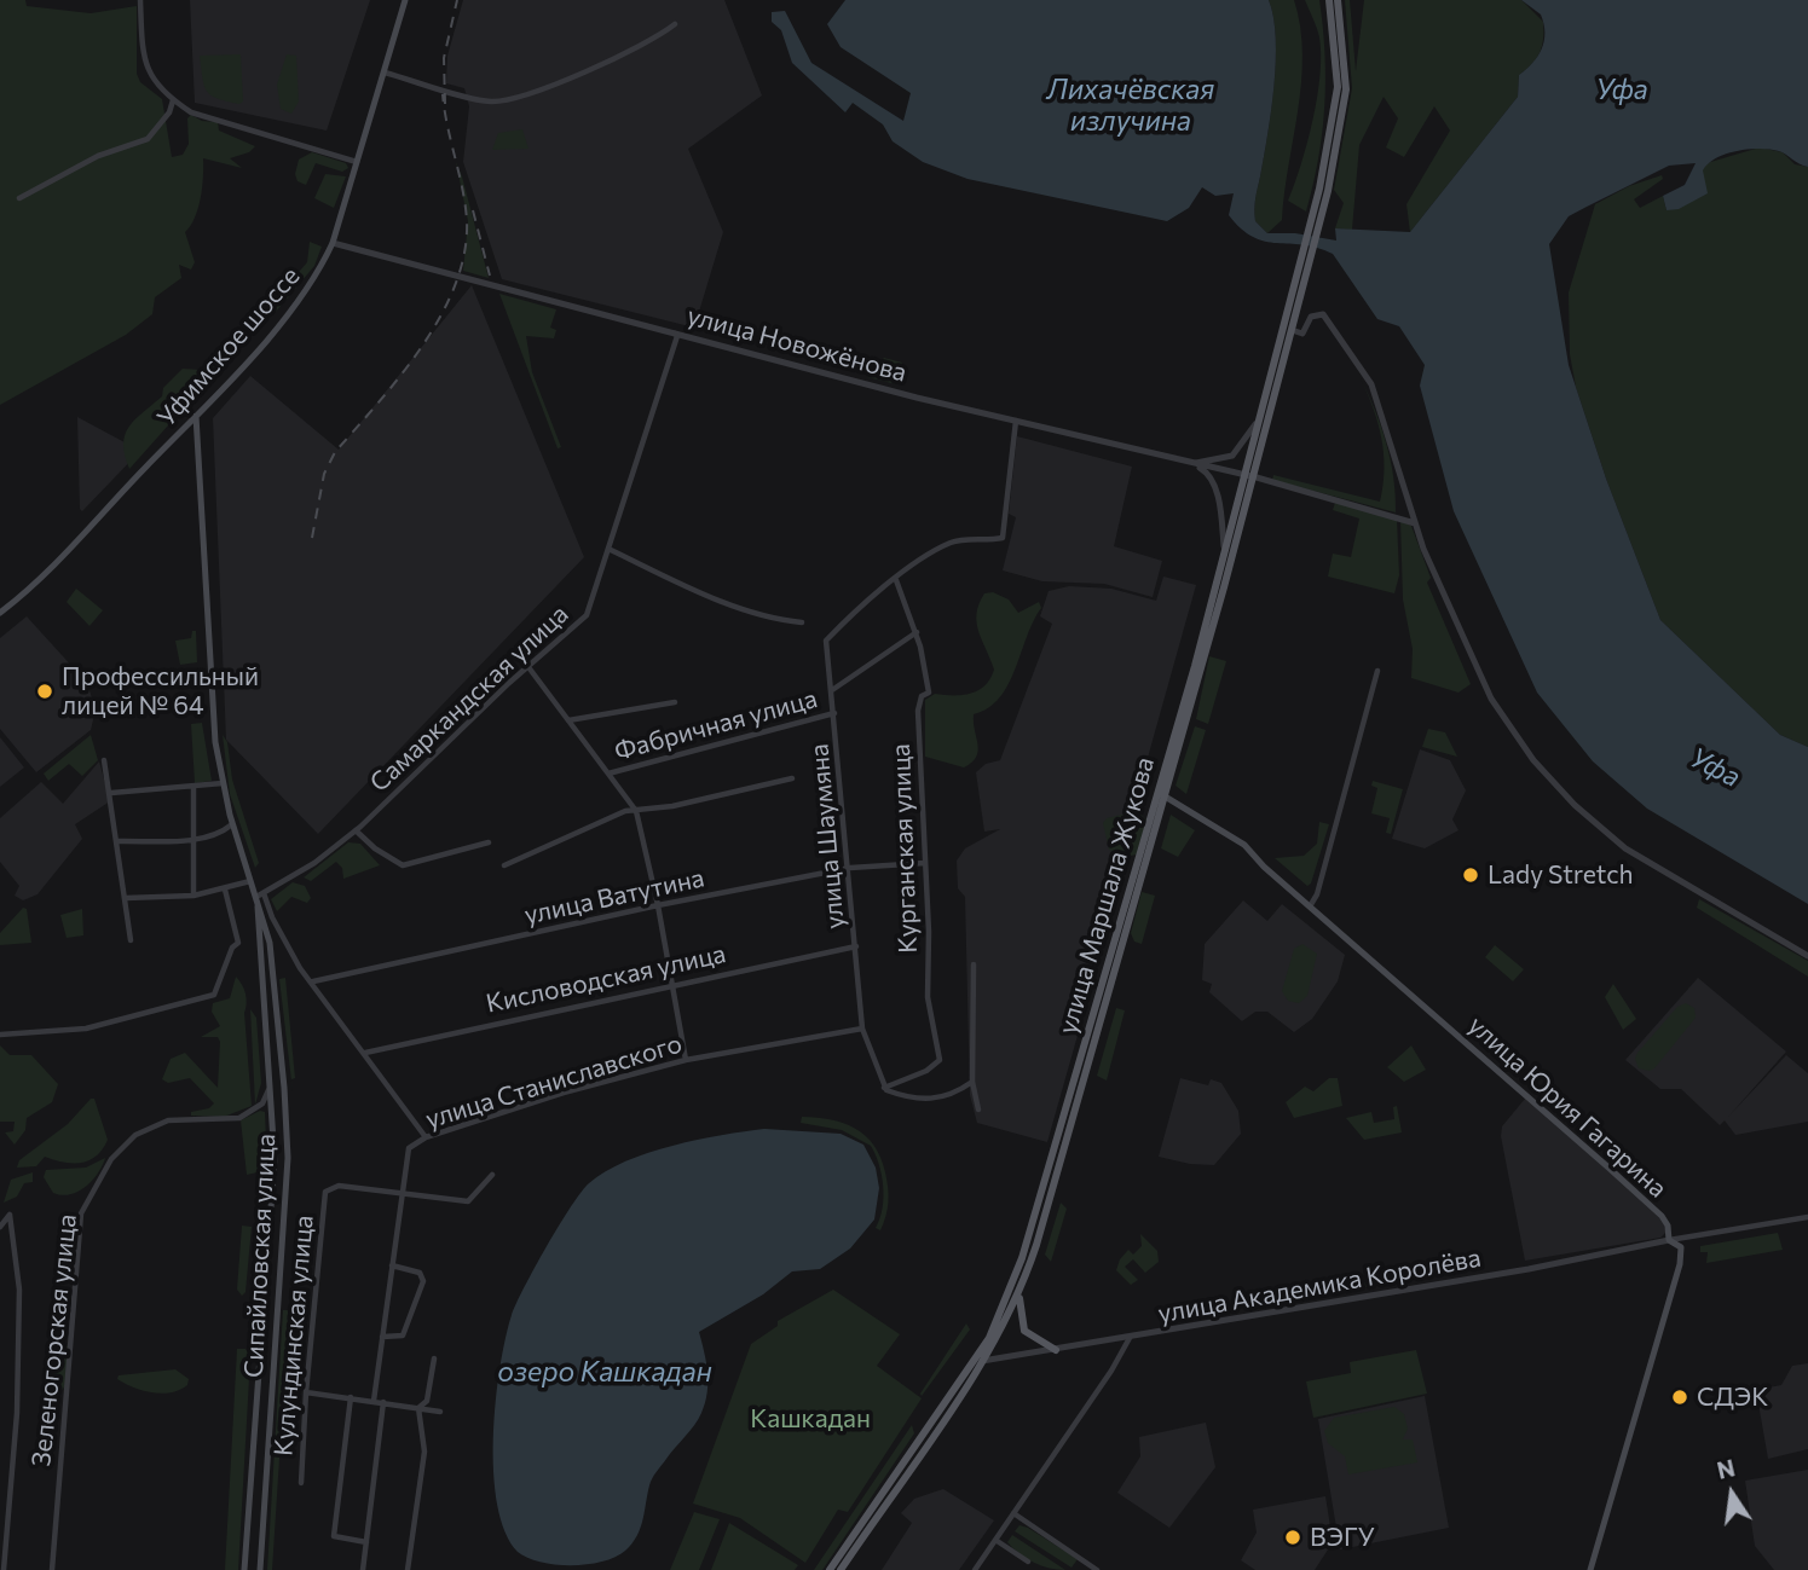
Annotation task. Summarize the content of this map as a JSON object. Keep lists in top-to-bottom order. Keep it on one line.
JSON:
{"streets":{"main road":["Уфимское шоссе","улица Маршала Жукова","улица Юрия Гагарина","Сипайловская улица"],"street":["улица Новожёнова","Самаркандская улица","Фабричная улица","улица Шаумяна","Курганская улица","улица Ватутина","Кисловодская улица","улица Станиславского","улица Академика Королёва","Кулундинская улица","Зеленогорская улица"]},"crossings":[["улица Новожёнова","Уфимское шоссе"],["улица Новожёнова","Самаркандская улица"],["улица Новожёнова","улица Маршала Жукова"],["Уфимское шоссе","Сипайловская улица"],["Самаркандская улица","Сипайловская улица"],["Фабричная улица","улица Шаумяна"],["улица Шаумяна","Курганская улица"],["улица Шаумяна","улица Ватутина"],["улица Шаумяна","Кисловодская улица"],["улица Шаумяна","улица Станиславского"],["Курганская улица","улица Ватутина"],["улица Маршала Жукова","улица Юрия Гагарина"],["улица Маршала Жукова","улица Академика Королёва"],["улица Станиславского","Кулундинская улица"],["улица Юрия Гагарина","улица Академика Королёва"],["Сипайловская улица","Зеленогорская улица"]],"water":["Лихачёвская излучина","Уфа","озеро Кашкадан"],"parks":["Кашкадан"],"places":["Профессильный лицей № 64","Lady Stretch","СДЭК","ВЭГУ"],"north":"top"}
